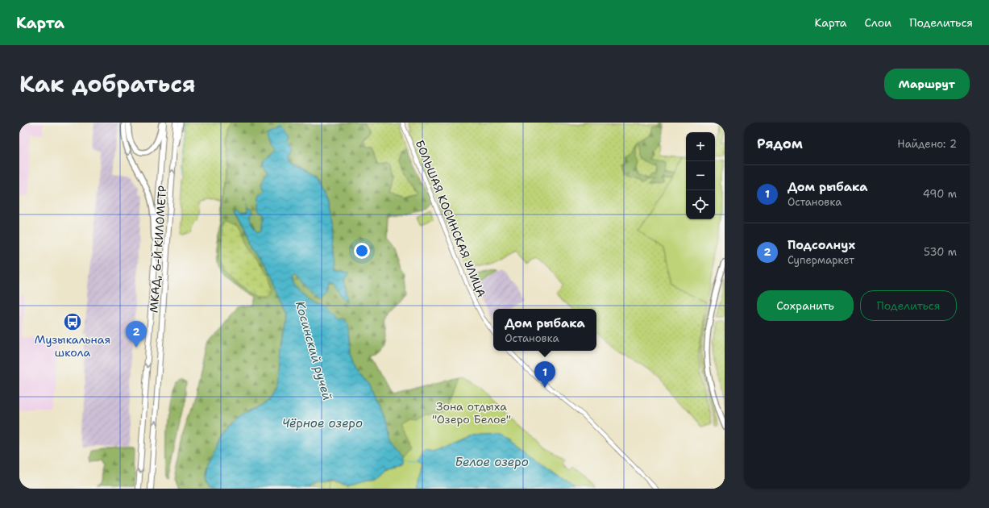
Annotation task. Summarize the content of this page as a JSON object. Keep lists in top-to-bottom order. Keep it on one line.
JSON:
{"streets":{"highway":["МКАД, 6-Й КИЛОМЕТР"],"street":["БОЛЬШАЯ КОСИНСКАЯ УЛИЦА"]},"water":["Косинский ручей","Чёрное озеро","Белое озеро"],"parks":["Зона отдыха \"Озеро Белое\""],"places":{"bus stop":["Музыкальная школа"]},"page":{"header":"Карта","nav":["Карта","Слои","Поделиться"],"title":"Как добраться","buttons":["Маршрут",["Сохранить","Поделиться"]],"heading":["Рядом","Найдено: 2"],"map_buttons":["+","−"],"list":[{"mark":"1","name":"Дом рыбака","note":"Остановка","value":"490 m"},{"mark":"2","name":"Подсолнух","note":"Супермаркет","value":"530 m"}],"popup":["Дом рыбака","Остановка"],"pins":["2","1"]}}
